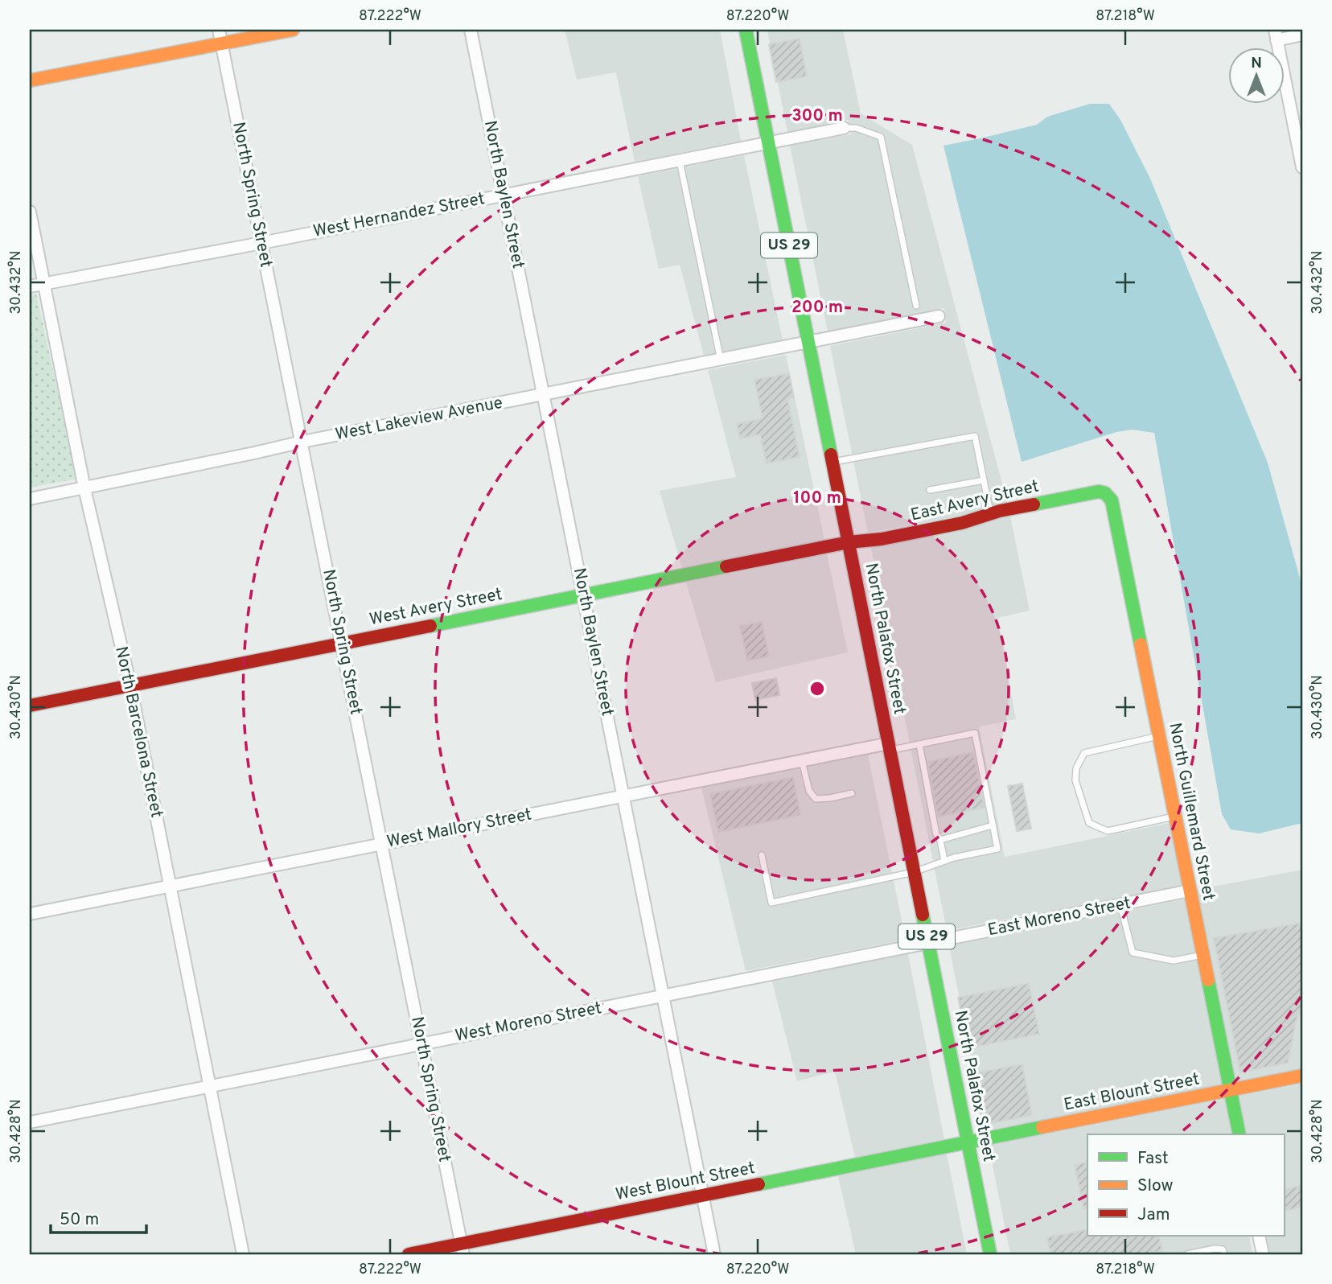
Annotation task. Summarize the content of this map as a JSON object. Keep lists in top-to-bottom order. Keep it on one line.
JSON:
{"streets":{"street":["North Spring Street","North Baylen Street","West Hernandez Street","US 29","West Lakeview Avenue","East Avery Street","West Avery Street","North Palafox Street","North Barcelona Street","North Guillemard Street","West Mallory Street","East Moreno Street","West Moreno Street","East Blount Street","West Blount Street"]},"crossings":[["North Spring Street","West Hernandez Street"],["North Spring Street","West Lakeview Avenue"],["North Spring Street","West Avery Street"],["North Spring Street","West Mallory Street"],["North Spring Street","West Moreno Street"],["North Spring Street","West Blount Street"],["North Baylen Street","West Hernandez Street"],["North Baylen Street","West Lakeview Avenue"],["North Baylen Street","West Avery Street"],["North Baylen Street","West Mallory Street"],["North Baylen Street","West Moreno Street"],["North Baylen Street","West Blount Street"],["West Hernandez Street","North Palafox Street"],["West Hernandez Street","North Barcelona Street"],["West Lakeview Avenue","North Palafox Street"],["West Lakeview Avenue","North Barcelona Street"],["East Avery Street","West Avery Street"],["East Avery Street","North Palafox Street"],["East Avery Street","North Guillemard Street"],["West Avery Street","North Palafox Street"],["West Avery Street","North Barcelona Street"],["North Palafox Street","West Mallory Street"],["North Palafox Street","East Moreno Street"],["North Palafox Street","West Moreno Street"],["North Palafox Street","East Blount Street"],["North Palafox Street","West Blount Street"],["North Barcelona Street","West Mallory Street"],["North Barcelona Street","West Moreno Street"],["North Guillemard Street","East Moreno Street"],["North Guillemard Street","East Blount Street"],["East Moreno Street","West Moreno Street"],["East Blount Street","West Blount Street"]],"legend":["Fast","Slow","Jam"],"scale_bar":"50 m","north":"top","coordinates":["87.222°W","87.220°W","87.218°W","30.432°N","30.430°N","30.428°N"],"rings":["300 m","200 m","100 m"]}
